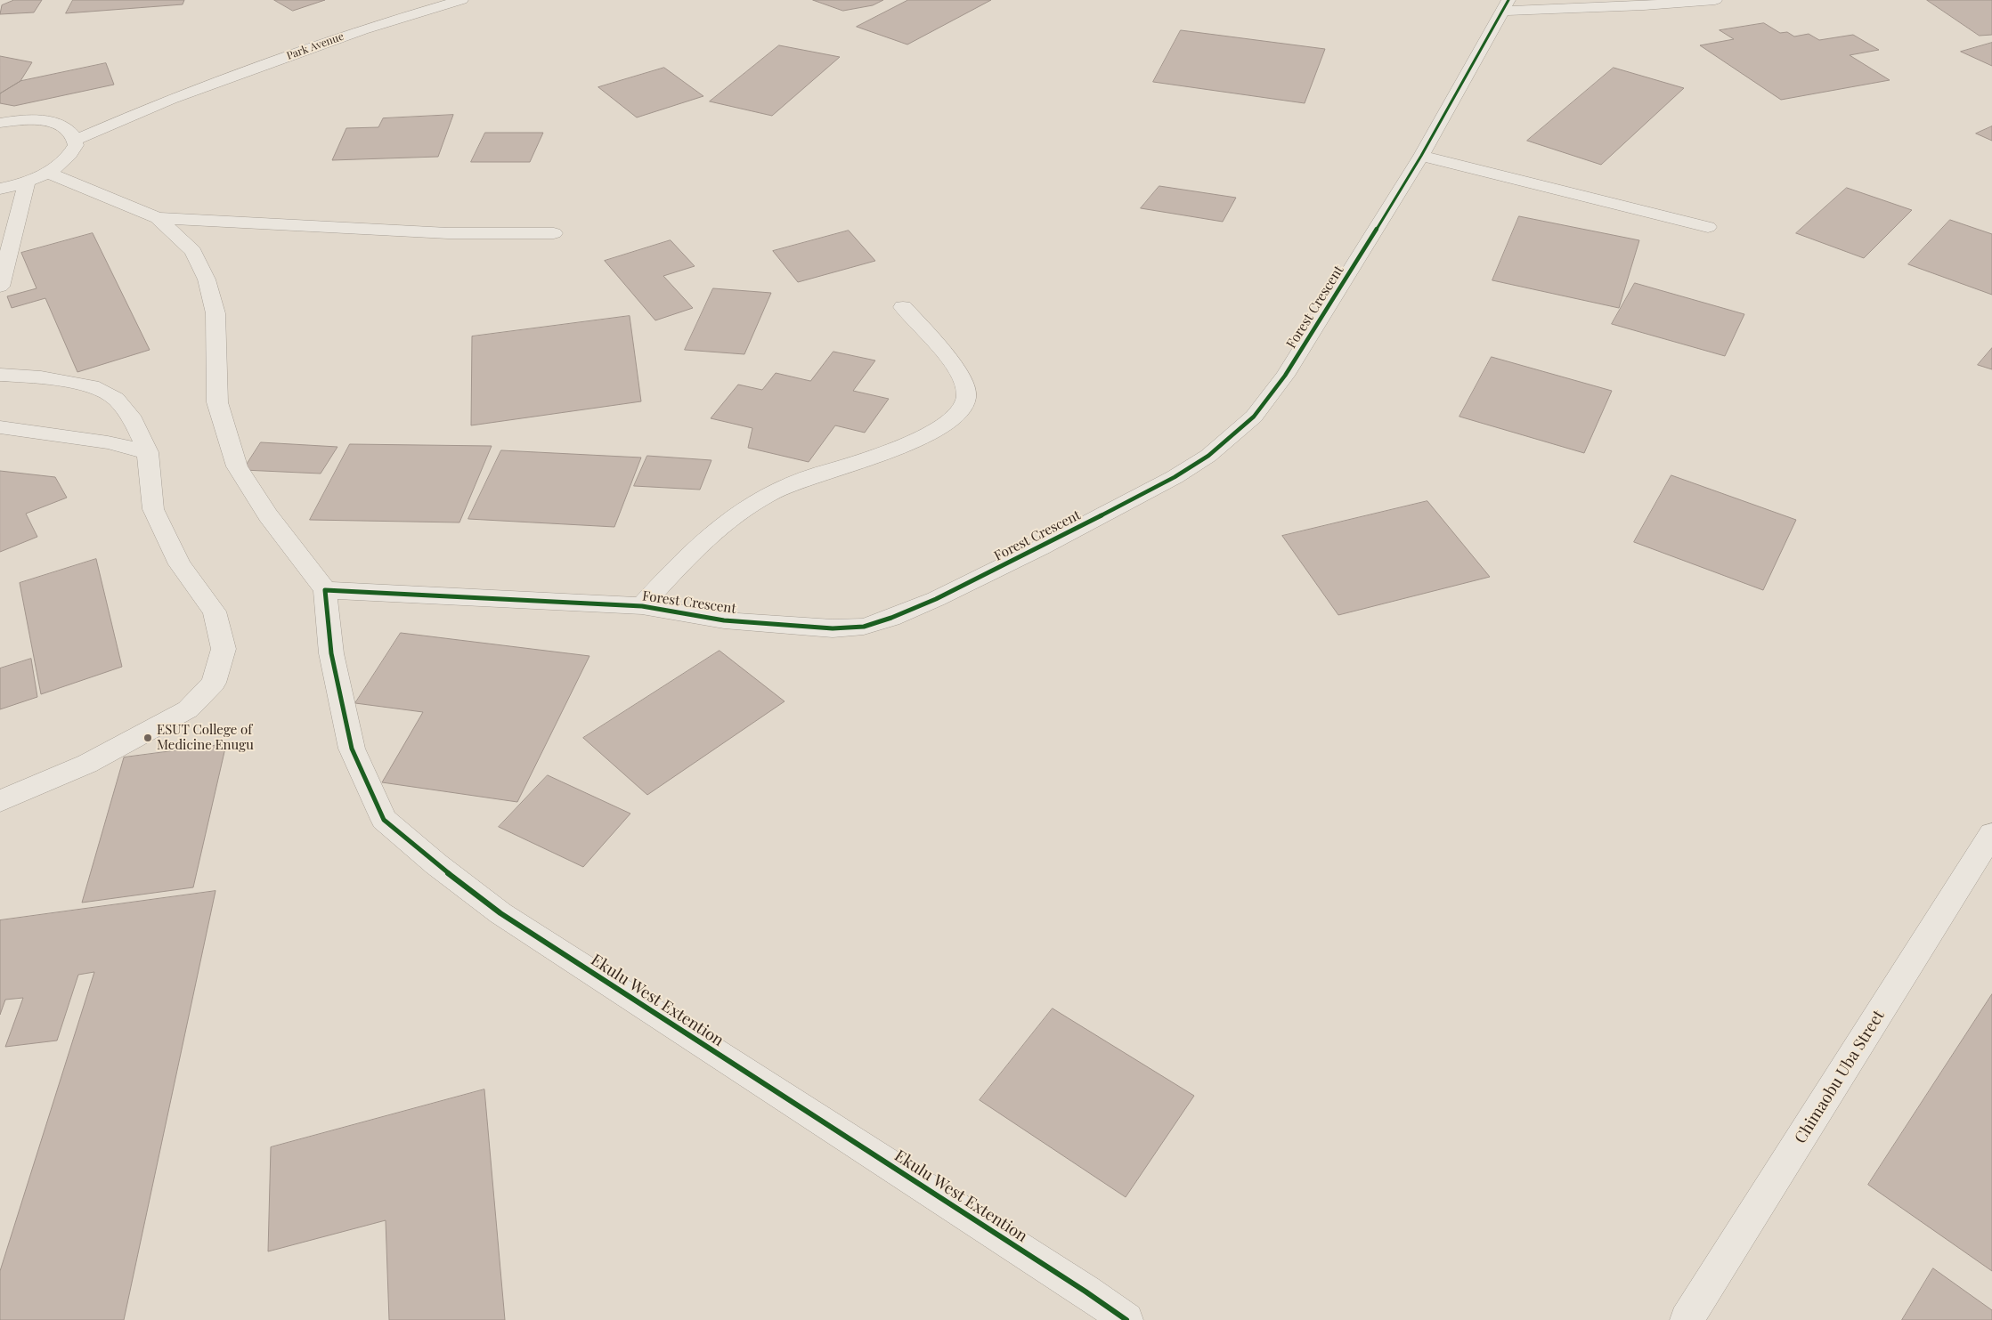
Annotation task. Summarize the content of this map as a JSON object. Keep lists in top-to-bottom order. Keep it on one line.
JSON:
{"streets":{"street":["Park Avenue","Forest Crescent","Ekulu West Extention","Chimaobu Uba Street"]},"crossings":[["Forest Crescent","Ekulu West Extention"]],"places":["ESUT College of Medicine Enugu"]}
